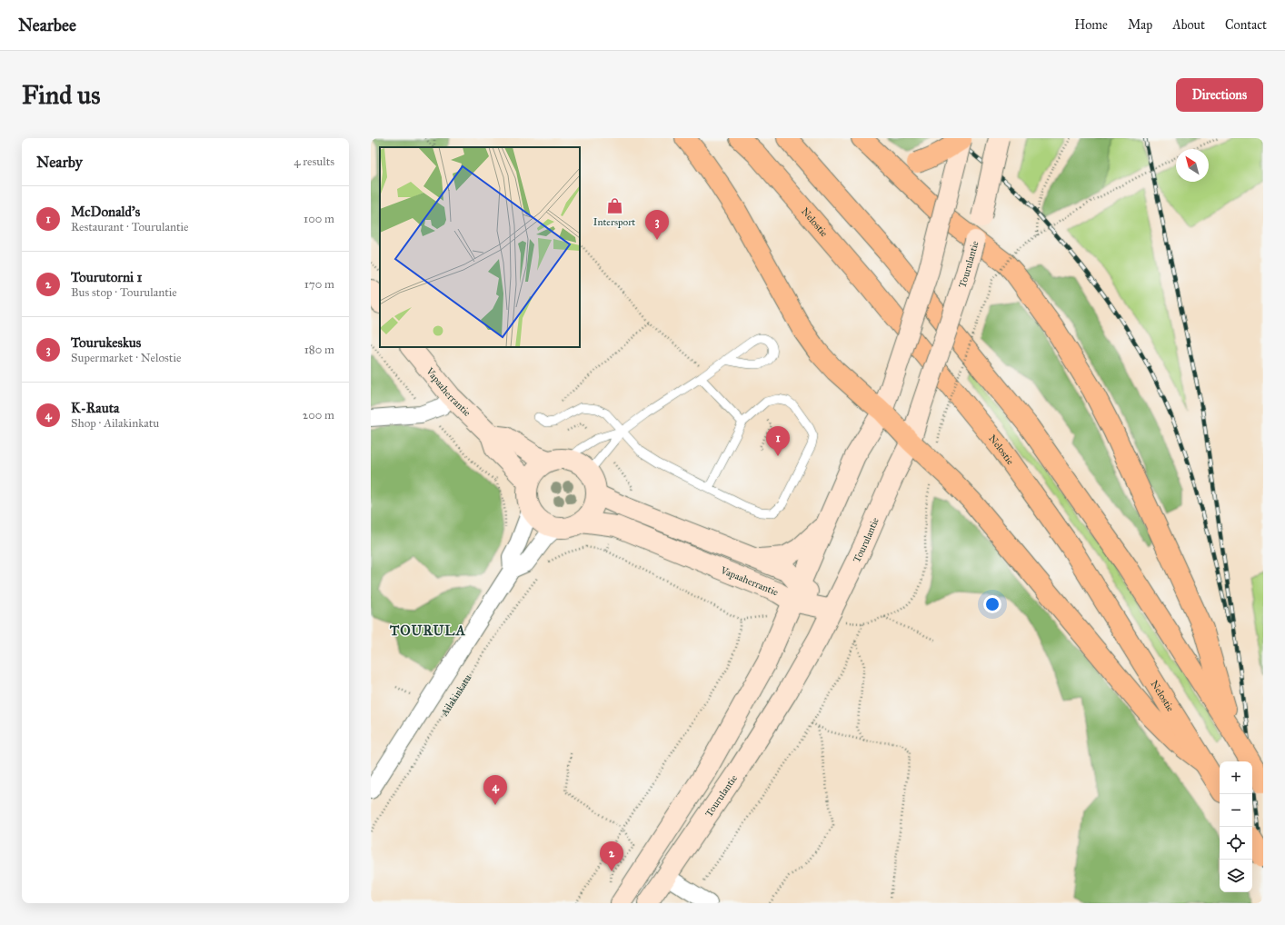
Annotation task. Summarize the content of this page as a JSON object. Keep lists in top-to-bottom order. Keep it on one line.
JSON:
{"streets":{"highway":["Nelostie"],"main road":["Tourulantie","Vapaaherrantie"],"street":["Ailakinkatu"]},"crossings":[["Tourulantie","Vapaaherrantie"],["Vapaaherrantie","Ailakinkatu"]],"districts":["TOURULA"],"places":{"shop":["Intersport"]},"north":"top left","page":{"header":"Nearbee","nav":["Home","Map","About","Contact"],"buttons":"Directions","title":"Find us","heading":["Nearby","4 results"],"list":[{"mark":"1","name":"McDonald's","note":"Restaurant · Tourulantie","value":"100 m"},{"mark":"2","name":"Tourutorni 1","note":"Bus stop · Tourulantie","value":"170 m"},{"mark":"3","name":"Tourukeskus","note":"Supermarket · Nelostie","value":"180 m"},{"mark":"4","name":"K-Rauta","note":"Shop · Ailakinkatu","value":"200 m"}],"pins":["3","1","4","2"],"map_buttons":["+","−"]}}
